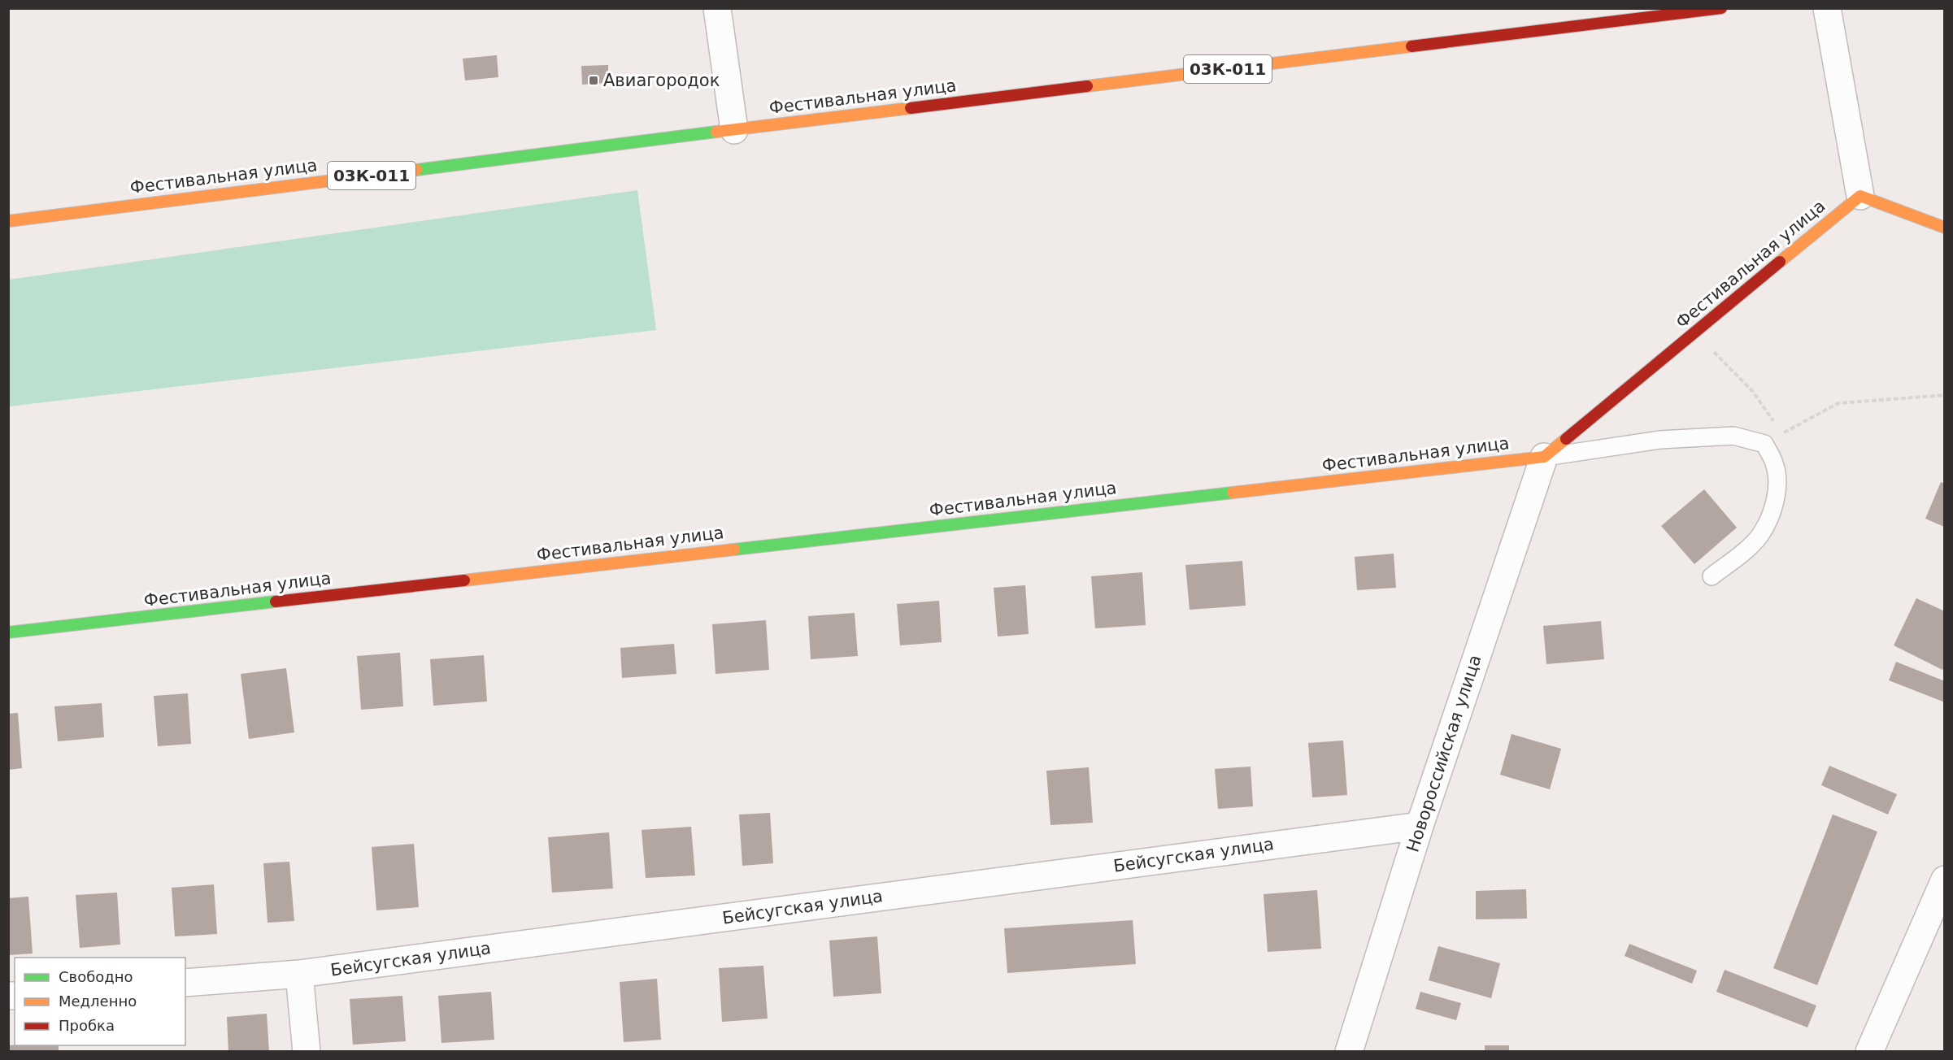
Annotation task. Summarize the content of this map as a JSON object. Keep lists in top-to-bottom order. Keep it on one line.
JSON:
{"streets":{"street":["03К-011","Фестивальная улица","Новороссийская улица","Бейсугская улица"]},"crossings":[["Фестивальная улица","Новороссийская улица"],["Новороссийская улица","Бейсугская улица"]],"places":{"transit":["Авиагородок"]},"legend":["Свободно","Медленно","Пробка"]}
